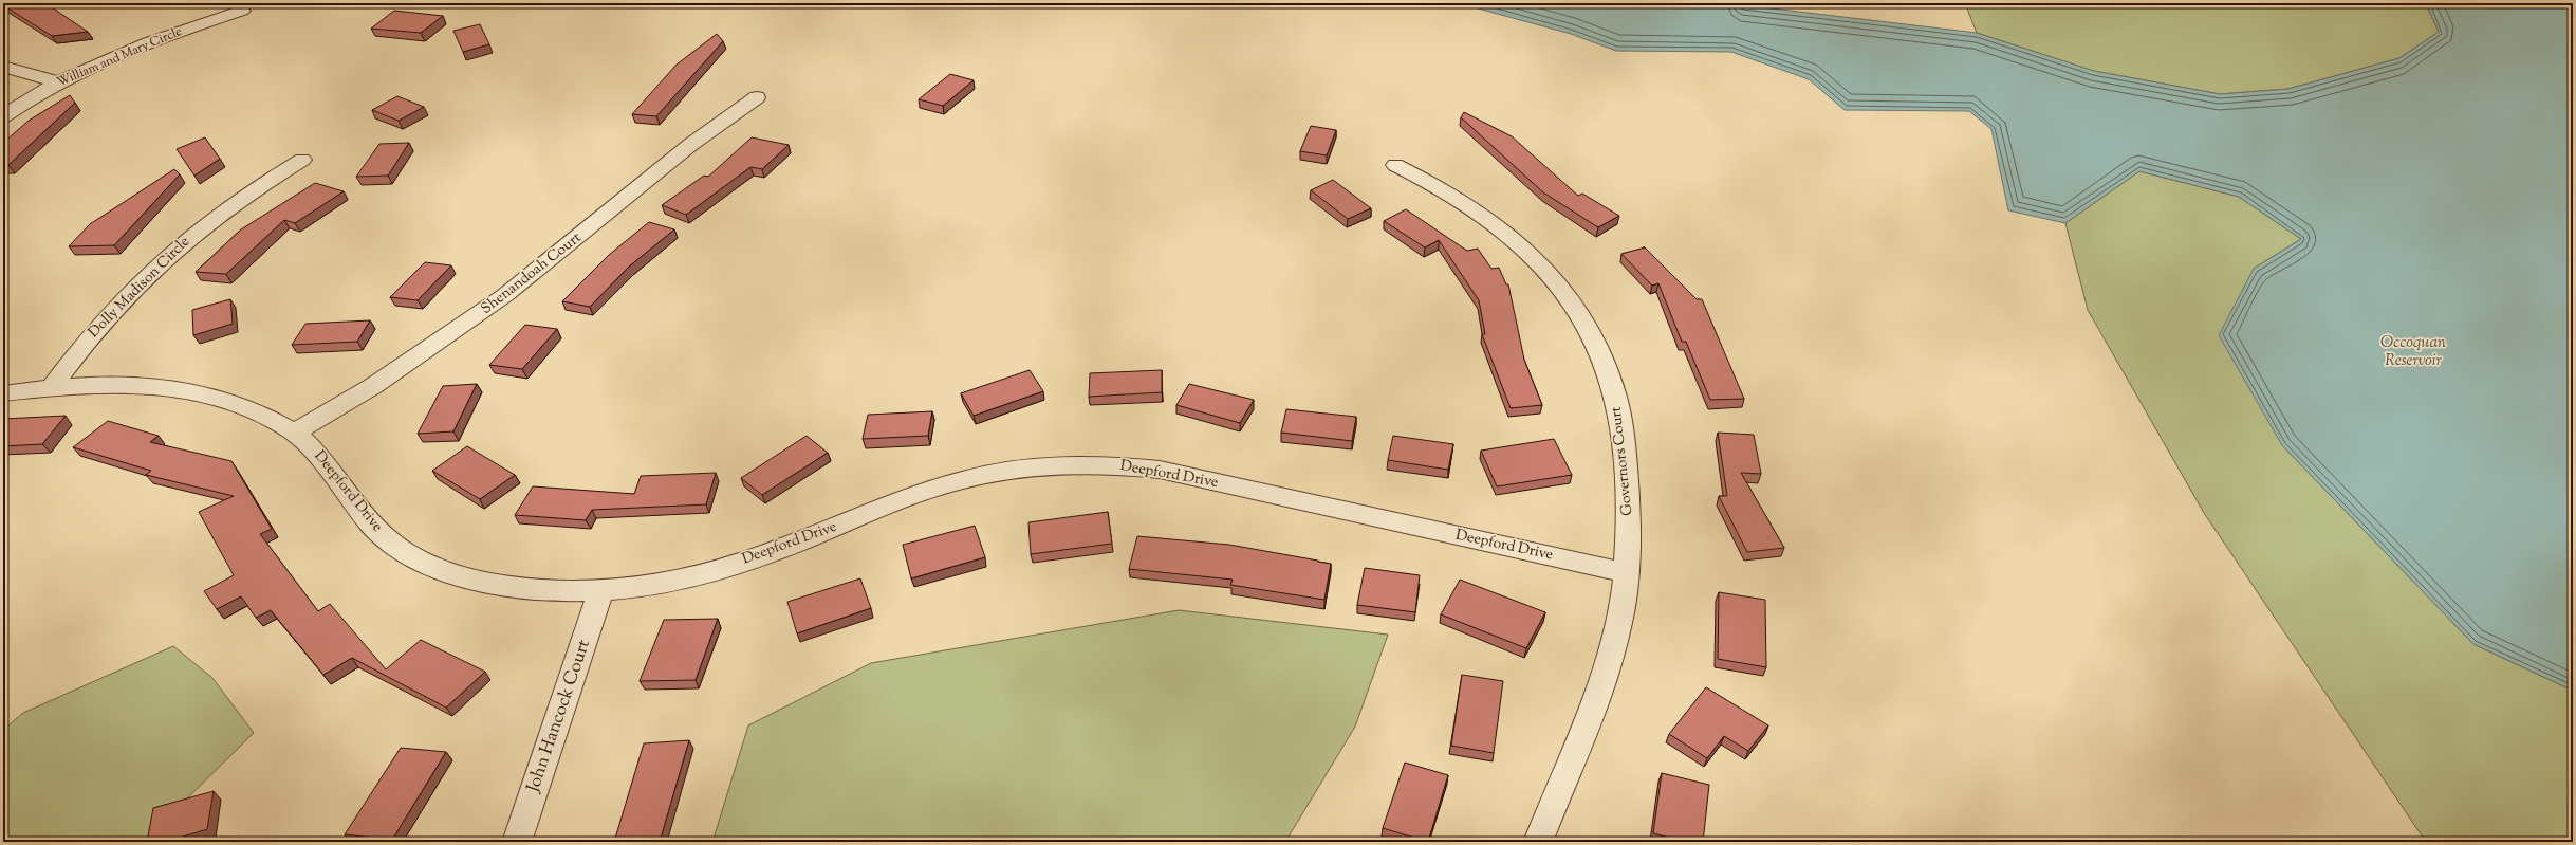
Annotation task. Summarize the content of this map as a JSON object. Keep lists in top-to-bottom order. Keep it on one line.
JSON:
{"streets":{"street":["William and Mary Circle","Shenandoah Court","Dolly Madison Circle","Governors Court","Deepford Drive","John Hancock Court"]},"crossings":[["Shenandoah Court","Deepford Drive"],["Dolly Madison Circle","Deepford Drive"],["Governors Court","Deepford Drive"],["Deepford Drive","John Hancock Court"]],"water":["Occoquan Reservoir"]}
